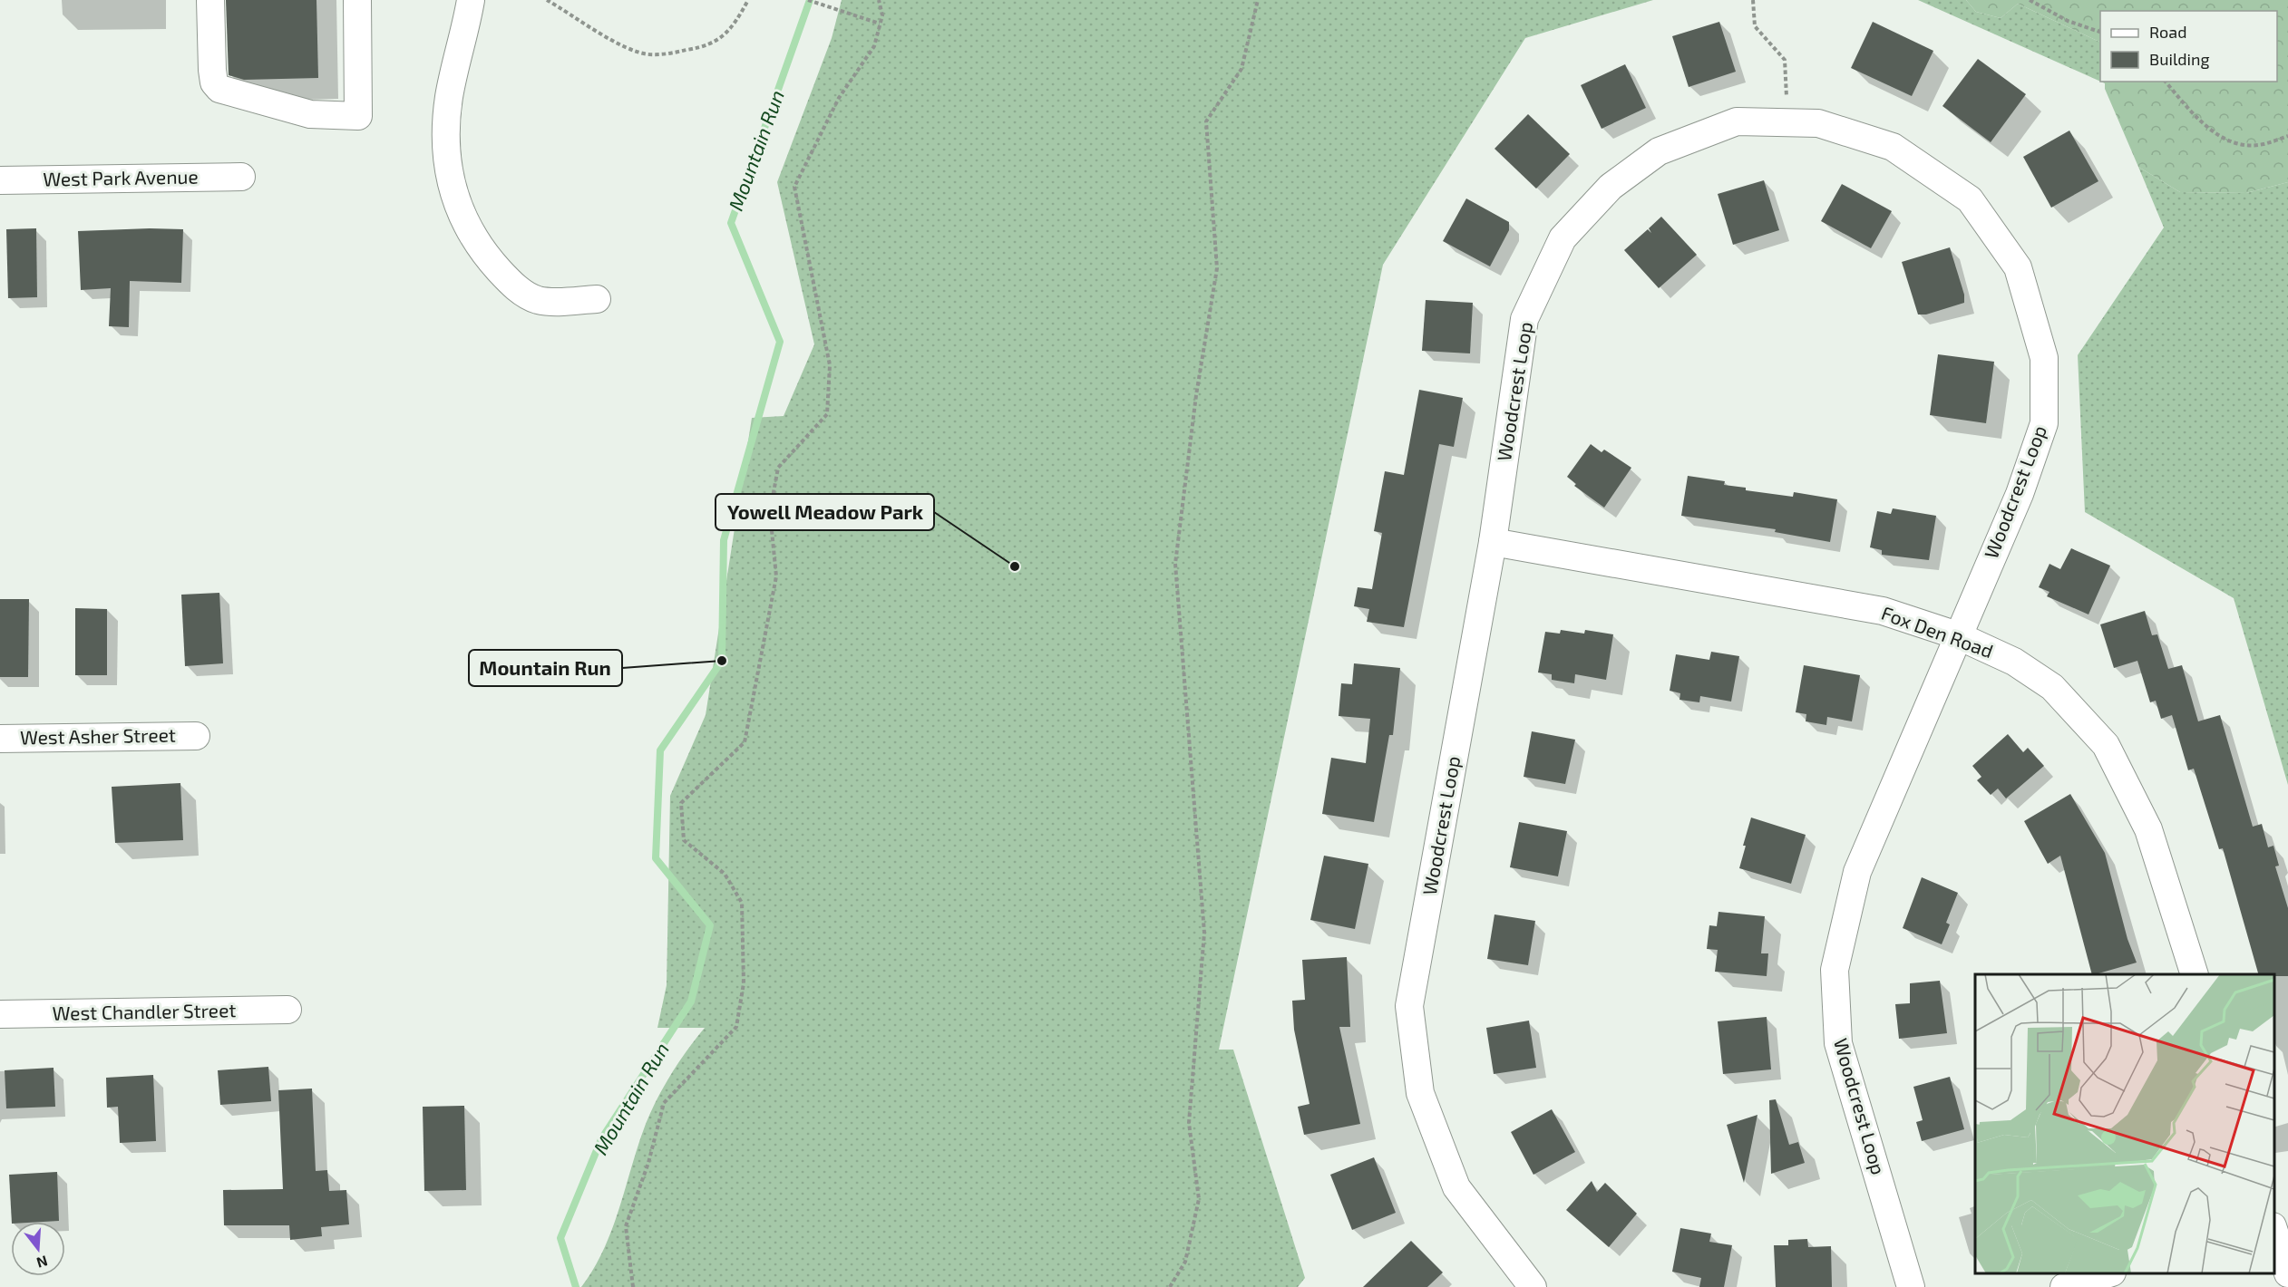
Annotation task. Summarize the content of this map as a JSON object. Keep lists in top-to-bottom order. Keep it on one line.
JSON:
{"streets":{"street":["West Park Avenue","Woodcrest Loop","Fox Den Road","West Asher Street","West Chandler Street"]},"crossings":[["Woodcrest Loop","Fox Den Road"]],"water":["Mountain Run"],"places":["Yowell Meadow Park","Mountain Run"],"legend":["Road","Building"],"north":"bottom"}
